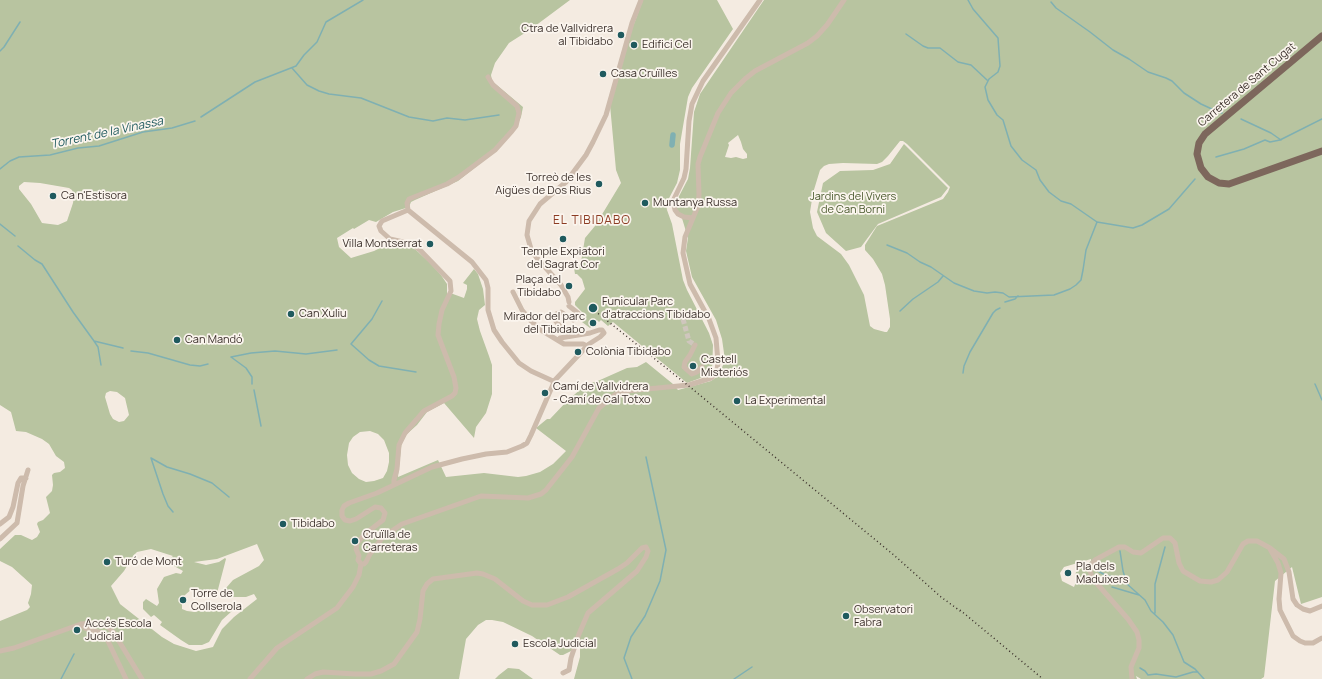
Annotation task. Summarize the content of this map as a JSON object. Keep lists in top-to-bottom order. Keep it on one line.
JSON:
{"streets":{"main road":["Carretera de Sant Cugat"]},"districts":["EL TIBIDABO"],"water":["Torrent de la Vinassa"],"parks":["Jardins del Vivers de Can Borni"],"places":["Ctra de Vallvidrera al Tibidabo","Edifici Cel","Casa Cruïlles","Torreò de les Aigües de Dos Rius","Ca n'Estisora","Muntanya Russa","Temple Expiatori del Sagrat Cor","Villa Montserrat","Plaça del Tibidabo","Funicular Parc d'atraccions Tibidabo","Can Xuliu","Mirador del parc del Tibidabo","Can Mandó","Colònia Tibidabo","Castell Misteriós","Camí de Vallvidrera - Camí de Cal Totxo","La Experimental","Tibidabo","Cruïlla de Carreteras","Turó de Mont","Pla dels Maduixers","Torre de Collserola","Observatori Fabra","Accés Escola Judicial","Escola Judicial"]}
